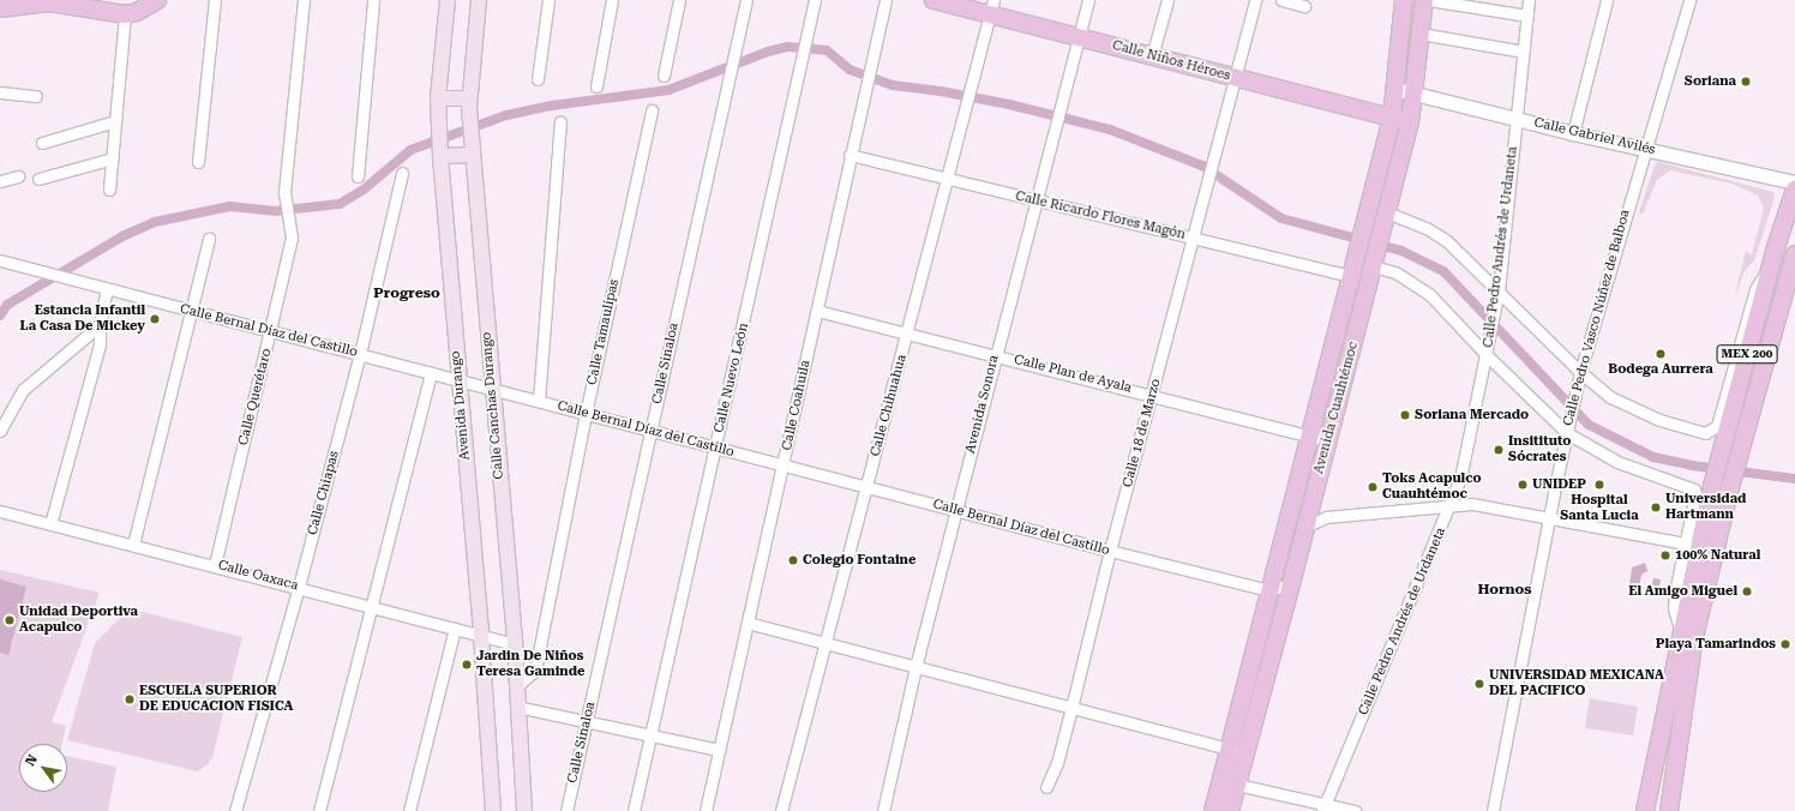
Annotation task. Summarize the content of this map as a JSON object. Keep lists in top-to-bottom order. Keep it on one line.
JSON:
{"streets":{"main road":["Calle Niños Héroes","MEX 200","Avenida Durango","Calle Canchas Durango","Avenida Cuauhtémoc"],"street":["Calle Gabriel Avilés","Calle Ricardo Flores Magón","Calle Pedro Andrés de Urdaneta","Calle Pedro Vasco Núñez de Balboa","Calle Bernal Díaz del Castillo","Calle Tamaulipas","Calle Sinaloa","Calle Plan de Ayala","Calle Nuevo León","Calle Querétaro","Avenida Sonora","Calle Coahuila","Calle Chihuahua","Calle 18 de Marzo","Calle Chiapas","Calle Oaxaca"]},"crossings":[["Calle Niños Héroes","Avenida Sonora"],["Calle Niños Héroes","Calle Chihuahua"],["Calle Niños Héroes","Avenida Cuauhtémoc"],["Calle Niños Héroes","Calle 18 de Marzo"],["Calle Gabriel Avilés","Calle Pedro Andrés de Urdaneta"],["Calle Gabriel Avilés","Calle Pedro Vasco Núñez de Balboa"],["Calle Gabriel Avilés","Avenida Cuauhtémoc"],["Calle Ricardo Flores Magón","Avenida Sonora"],["Calle Ricardo Flores Magón","Calle Coahuila"],["Calle Ricardo Flores Magón","Calle Chihuahua"],["Calle Ricardo Flores Magón","Avenida Cuauhtémoc"],["Calle Ricardo Flores Magón","Calle 18 de Marzo"],["Calle Bernal Díaz del Castillo","Calle Tamaulipas"],["Calle Bernal Díaz del Castillo","Calle Sinaloa"],["Calle Bernal Díaz del Castillo","Calle Nuevo León"],["Calle Bernal Díaz del Castillo","Calle Querétaro"],["Calle Bernal Díaz del Castillo","Avenida Sonora"],["Calle Bernal Díaz del Castillo","Avenida Durango"],["Calle Bernal Díaz del Castillo","Calle Canchas Durango"],["Calle Bernal Díaz del Castillo","Calle Coahuila"],["Calle Bernal Díaz del Castillo","Calle Chihuahua"],["Calle Bernal Díaz del Castillo","Avenida Cuauhtémoc"],["Calle Bernal Díaz del Castillo","Calle 18 de Marzo"],["Calle Bernal Díaz del Castillo","Calle Chiapas"],["Calle Tamaulipas","Calle Canchas Durango"],["Calle Plan de Ayala","Avenida Sonora"],["Calle Plan de Ayala","Calle Coahuila"],["Calle Plan de Ayala","Calle Chihuahua"],["Calle Plan de Ayala","Avenida Cuauhtémoc"],["Calle Plan de Ayala","Calle 18 de Marzo"],["Calle Querétaro","Calle Oaxaca"],["Avenida Durango","Calle Oaxaca"],["Calle Canchas Durango","Calle Oaxaca"],["Calle Chiapas","Calle Oaxaca"]],"districts":["Progreso","Hornos"],"places":["Soriana","Estancia Infantil La Casa De Mickey","Bodega Aurrera","Soriana Mercado","Insitituto Sócrates","UNIDEP","Hospital Santa Lucia","Toks Acapulco Cuauhtémoc","Universidad Hartmann","100% Natural","Colegio Fontaine","El Amigo Miguel","Unidad Deportiva Acapulco","Playa Tamarindos","Jardin De Niños Teresa Gaminde","UNIVERSIDAD MEXICANA DEL PACIFICO","ESCUELA SUPERIOR DE EDUCACION FISICA"],"north":"top left"}
